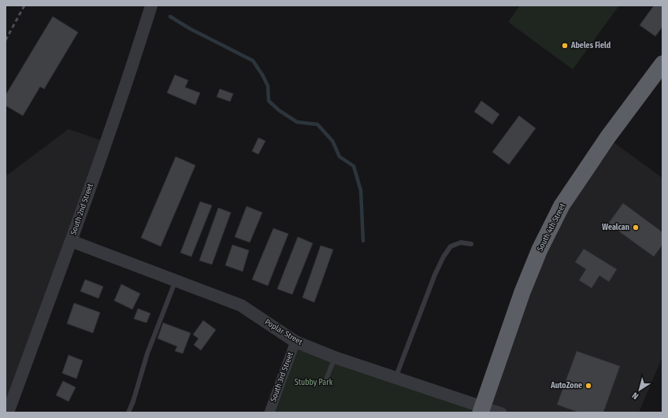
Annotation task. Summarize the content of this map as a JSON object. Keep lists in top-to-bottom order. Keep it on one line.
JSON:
{"streets":{"highway":["South 4th Street"],"street":["South 2nd Street","Poplar Street","South 3rd Street"]},"crossings":[["South 2nd Street","Poplar Street"],["South 4th Street","Poplar Street"],["Poplar Street","South 3rd Street"]],"parks":["Stubby Park"],"places":["Abeles Field","Wealcan","AutoZone"],"north":"bottom left"}
